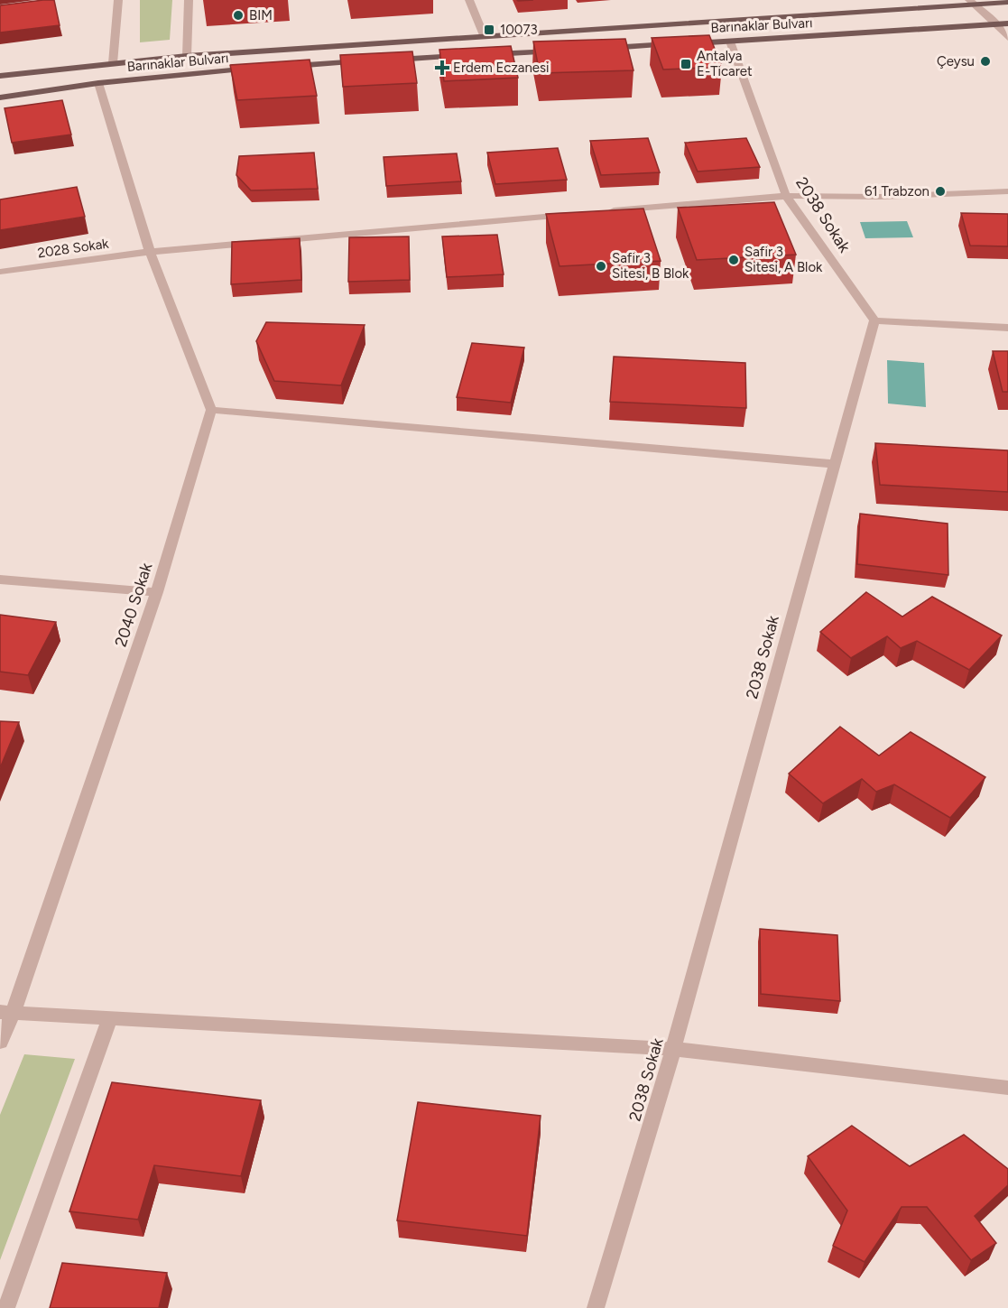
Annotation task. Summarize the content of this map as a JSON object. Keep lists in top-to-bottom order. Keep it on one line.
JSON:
{"streets":{"main road":["Barınaklar Bulvarı"],"street":["2038 Sokak","2028 Sokak","2040 Sokak"]},"crossings":[["Barınaklar Bulvarı","2038 Sokak"]],"places":{"other":["BIM","Çeysu","61 Trabzon","Safir 3 Sitesi, A Blok","Safir 3 Sitesi, B Blok"],"transit":["10073","Antalya E-Ticaret"],"health":["Erdem Eczanesi"]}}
